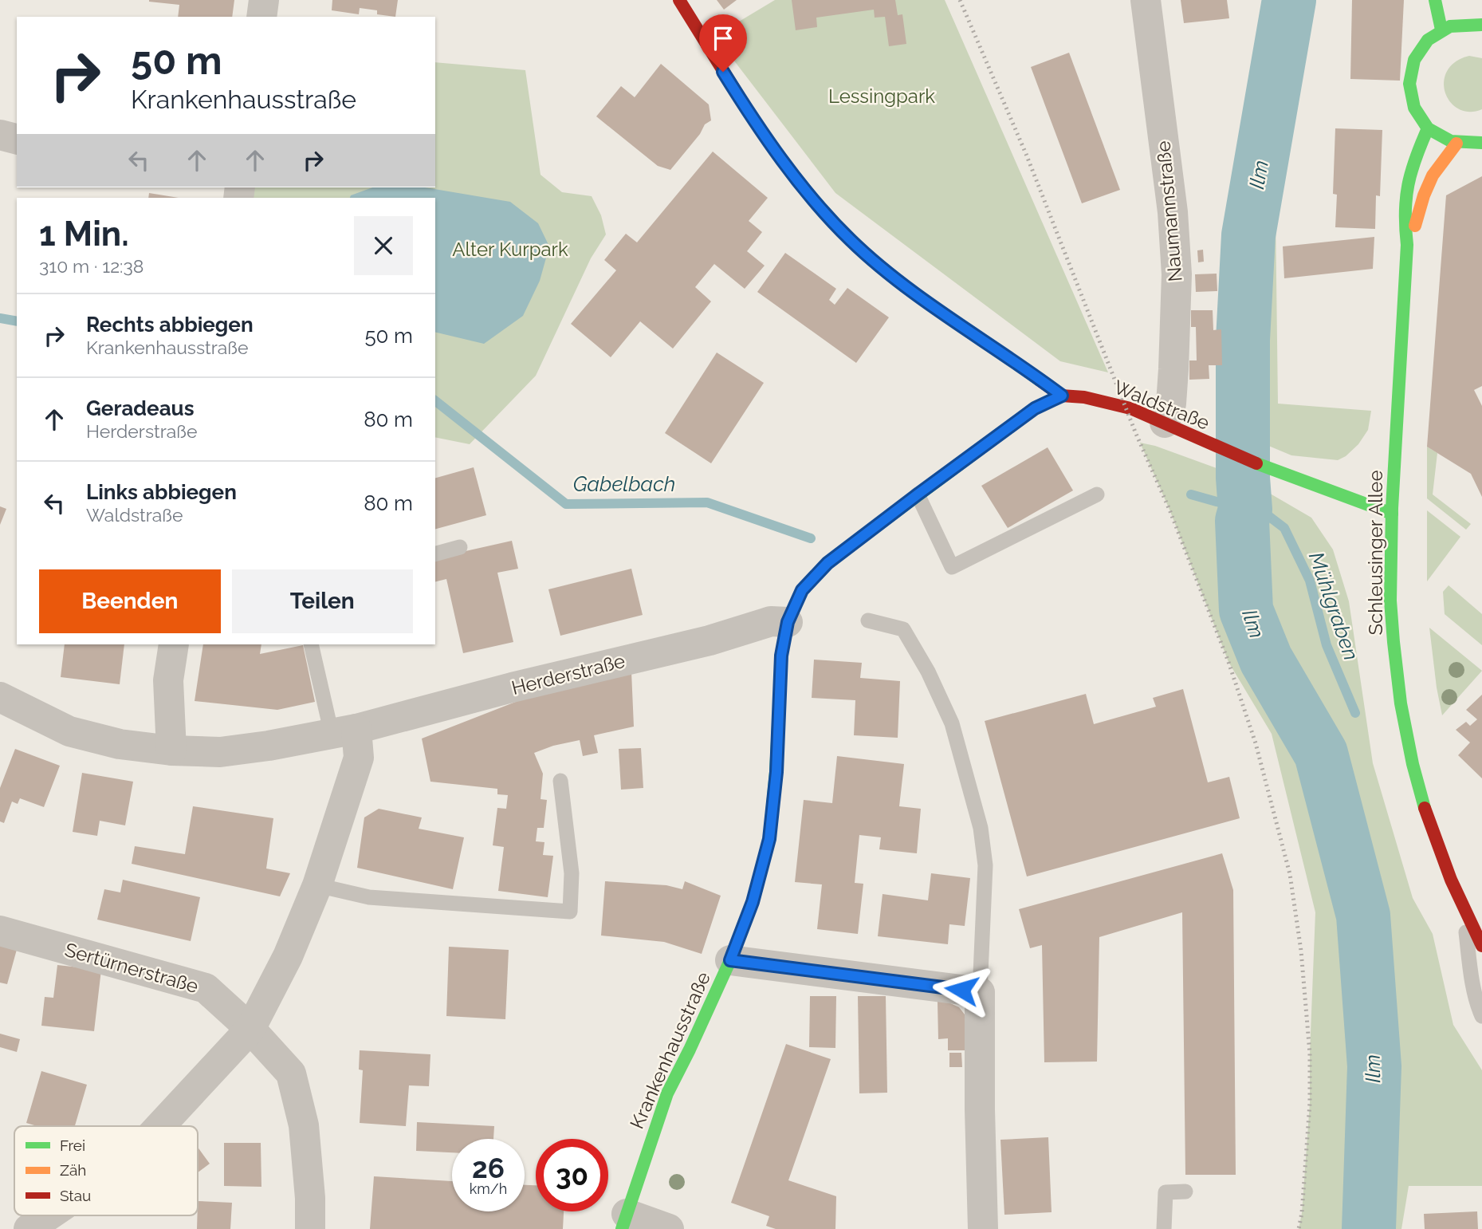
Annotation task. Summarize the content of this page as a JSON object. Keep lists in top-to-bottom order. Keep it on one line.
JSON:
{"streets":{"street":["Naumannstraße","Waldstraße","Schleusinger Allee","Herderstraße","Sertürnerstraße","Krankenhausstraße"]},"crossings":[["Naumannstraße","Waldstraße"],["Waldstraße","Schleusinger Allee"],["Herderstraße","Krankenhausstraße"]],"water":["Ilm","Gabelbach","Mühlgraben"],"parks":["Lessingpark","Alter Kurpark"],"legend":["Frei","Zäh","Stau"],"page":{"turn":["50 m","Krankenhausstraße"],"heading":["1 Min.","310 m · 12:38"],"list":[{"name":"Rechts abbiegen","note":"Krankenhausstraße","value":"50 m"},{"name":"Geradeaus","note":"Herderstraße","value":"80 m"},{"name":"Links abbiegen","note":"Waldstraße","value":"80 m"}],"buttons":["Beenden","Teilen"],"speed":"26 km/h","limit":"30"}}
